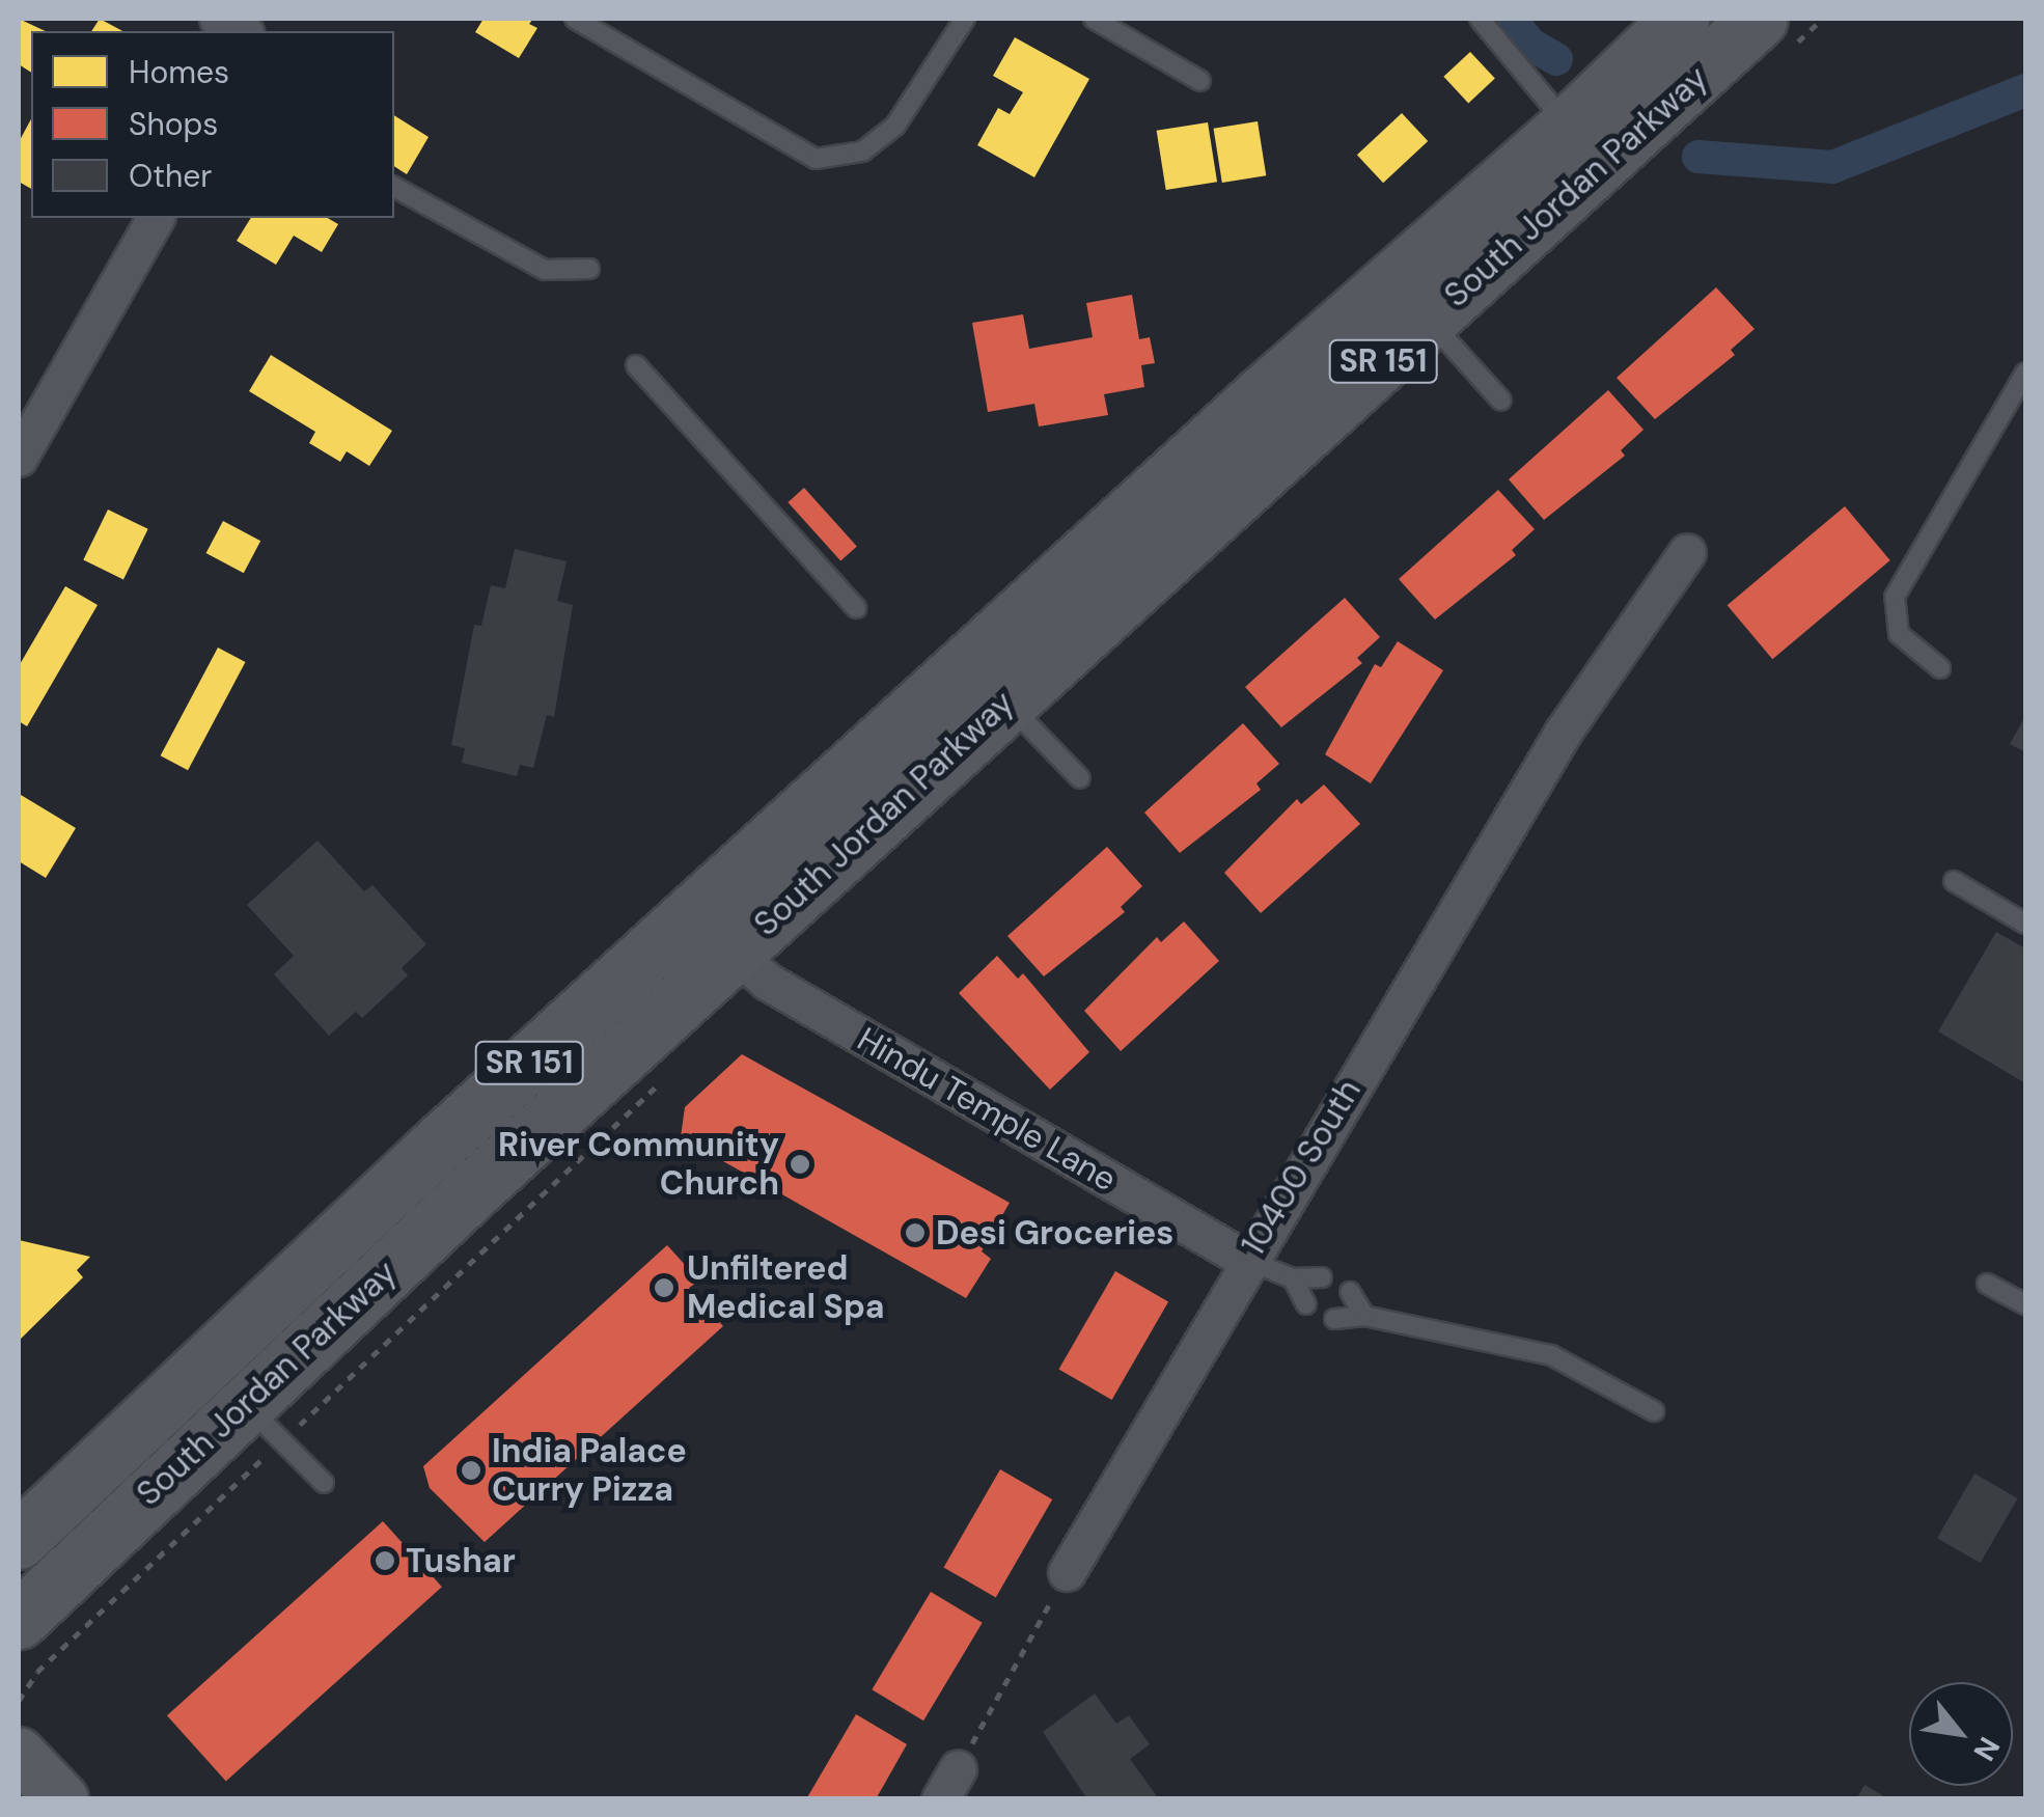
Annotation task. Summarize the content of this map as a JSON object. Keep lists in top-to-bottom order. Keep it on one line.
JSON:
{"streets":{"main road":["South Jordan Parkway","SR 151"],"street":["Hindu Temple Lane","10400 South"]},"crossings":[["South Jordan Parkway","Hindu Temple Lane"],["Hindu Temple Lane","10400 South"]],"places":["River Community Church","Desi Groceries","Unfiltered Medical Spa","India Palace Curry Pizza","Tushar"],"legend":["Homes","Shops","Other"],"north":"bottom right"}
